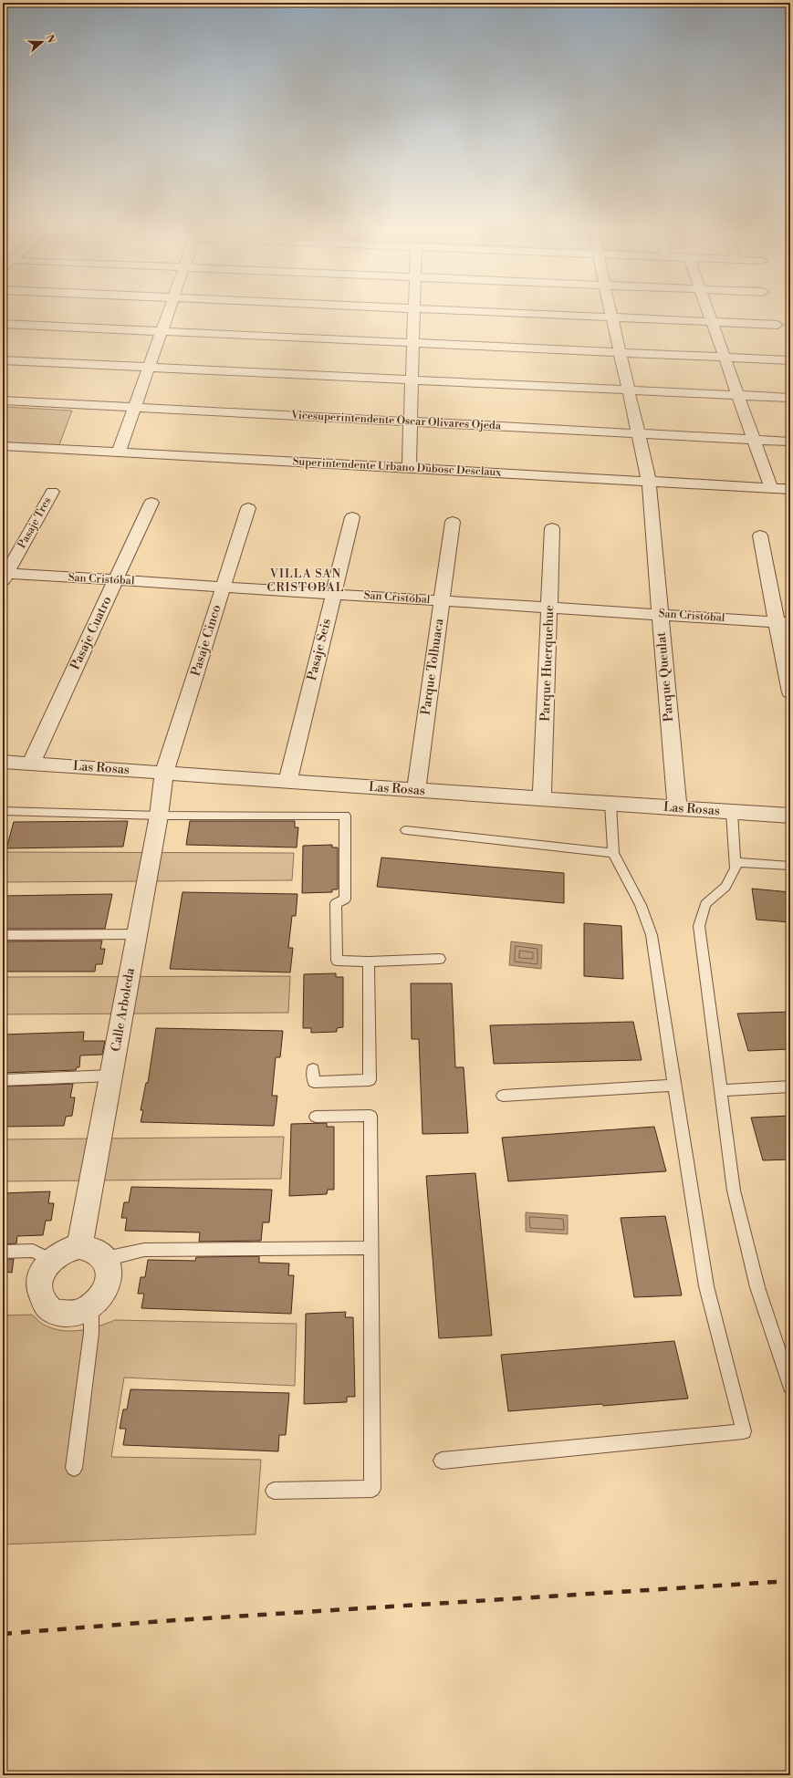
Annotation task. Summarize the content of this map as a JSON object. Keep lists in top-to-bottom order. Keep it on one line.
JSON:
{"streets":{"street":["Vicesuperintendente Oscar Olivares Ojeda","Superintendente Urbano Dubosc Desclaux","Pasaje Tres","San Cristóbal","Pasaje Cuatro","Pasaje Cinco","Pasaje Seis","Parque Huerquehue","Parque Tolhuaca","Parque Queulat","Las Rosas","Calle Arboleda"]},"crossings":[["Vicesuperintendente Oscar Olivares Ojeda","Parque Queulat"],["Superintendente Urbano Dubosc Desclaux","Parque Queulat"],["Pasaje Tres","San Cristóbal"],["San Cristóbal","Pasaje Cuatro"],["San Cristóbal","Pasaje Cinco"],["San Cristóbal","Pasaje Seis"],["San Cristóbal","Parque Huerquehue"],["San Cristóbal","Parque Tolhuaca"],["San Cristóbal","Parque Queulat"],["Pasaje Cuatro","Las Rosas"],["Pasaje Cinco","Las Rosas"],["Pasaje Cinco","Calle Arboleda"],["Pasaje Seis","Las Rosas"],["Parque Huerquehue","Las Rosas"],["Parque Tolhuaca","Las Rosas"],["Parque Queulat","Las Rosas"],["Las Rosas","Calle Arboleda"]],"districts":["VILLA SAN CRISTOBAL"],"north":"right"}
